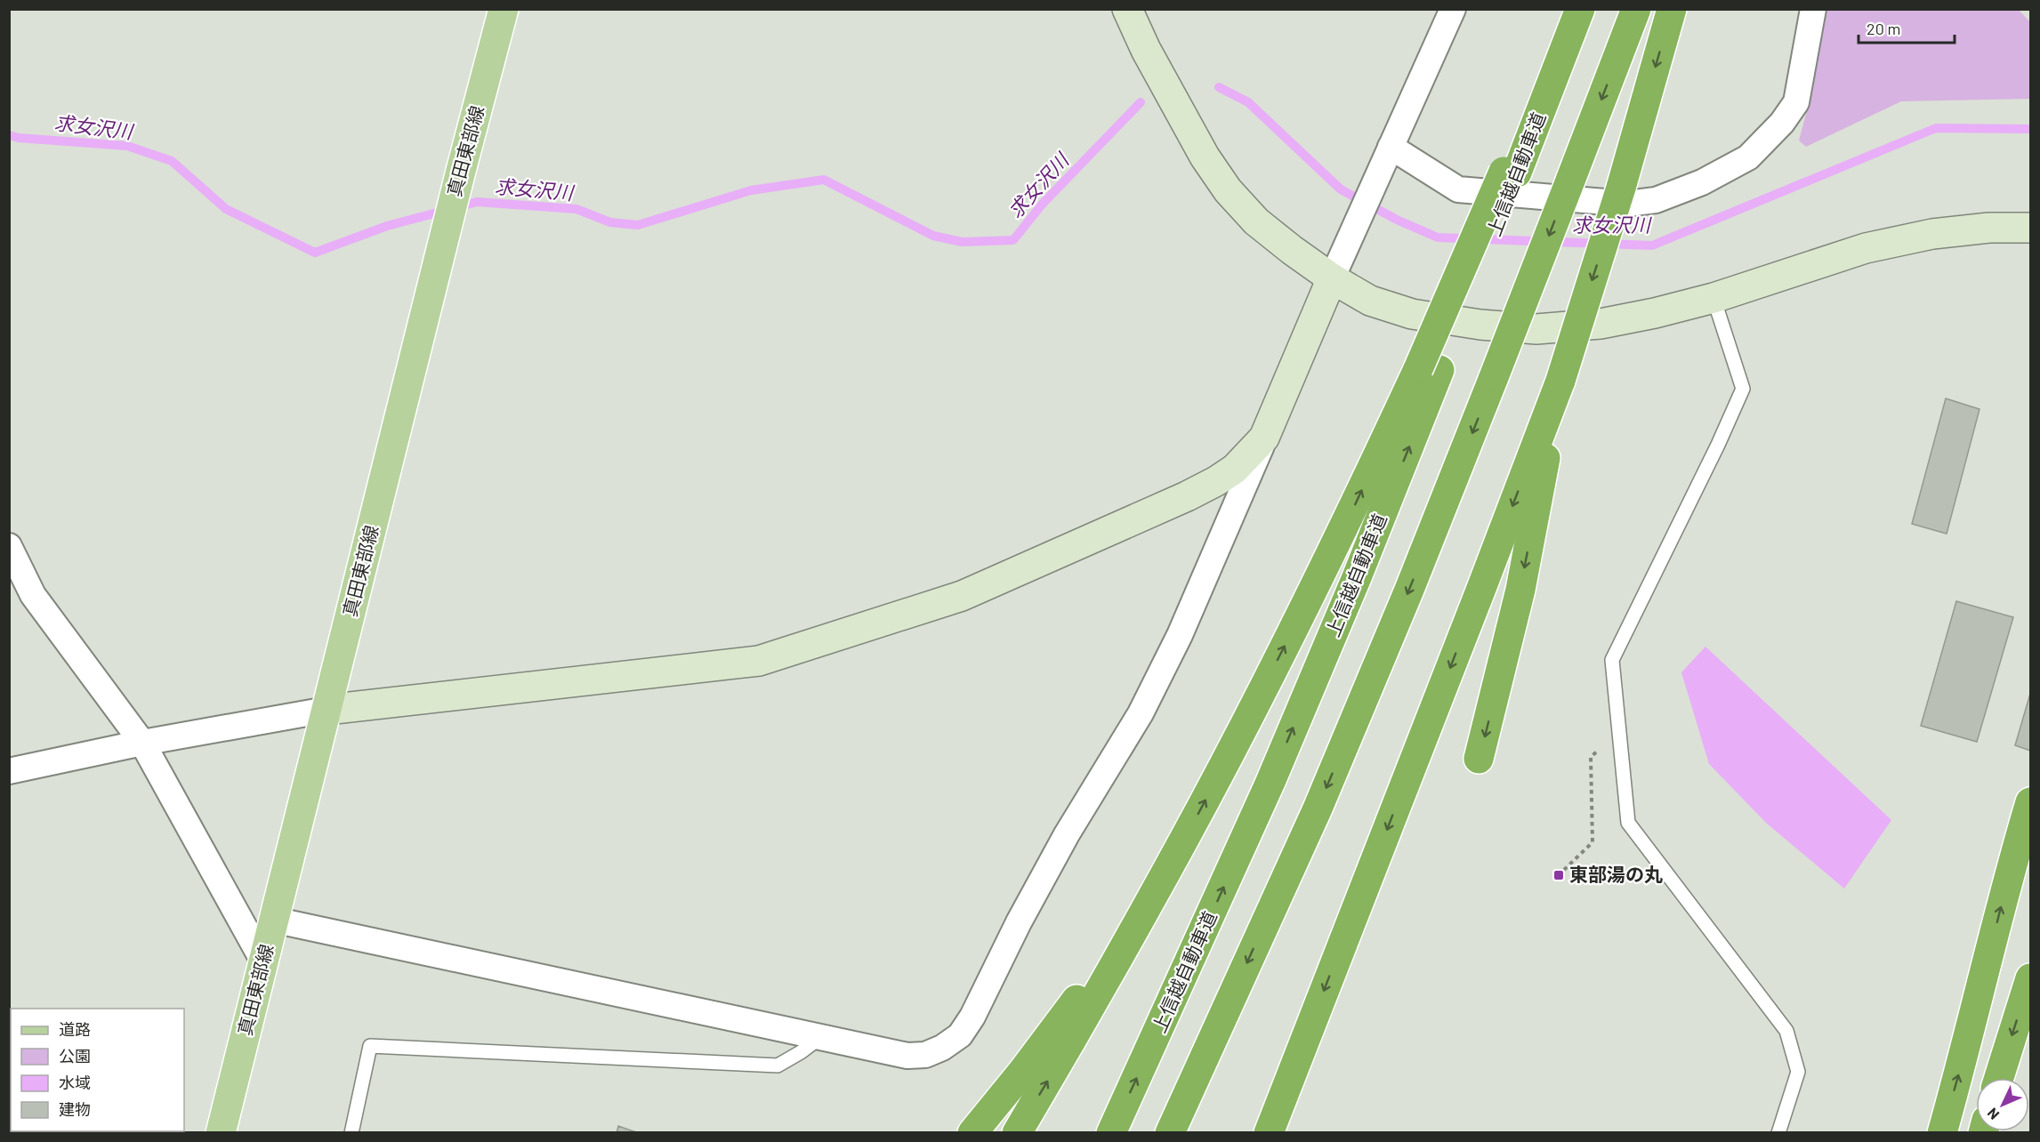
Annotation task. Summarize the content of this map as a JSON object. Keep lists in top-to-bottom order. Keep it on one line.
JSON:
{"streets":{"highway":["上信越自動車道"],"main road":["真田東部線"]},"water":["求女沢川"],"places":{"transit":["東部湯の丸"]},"legend":["道路","公園","水域","建物"],"scale_bar":"20 m","north":"bottom left"}
